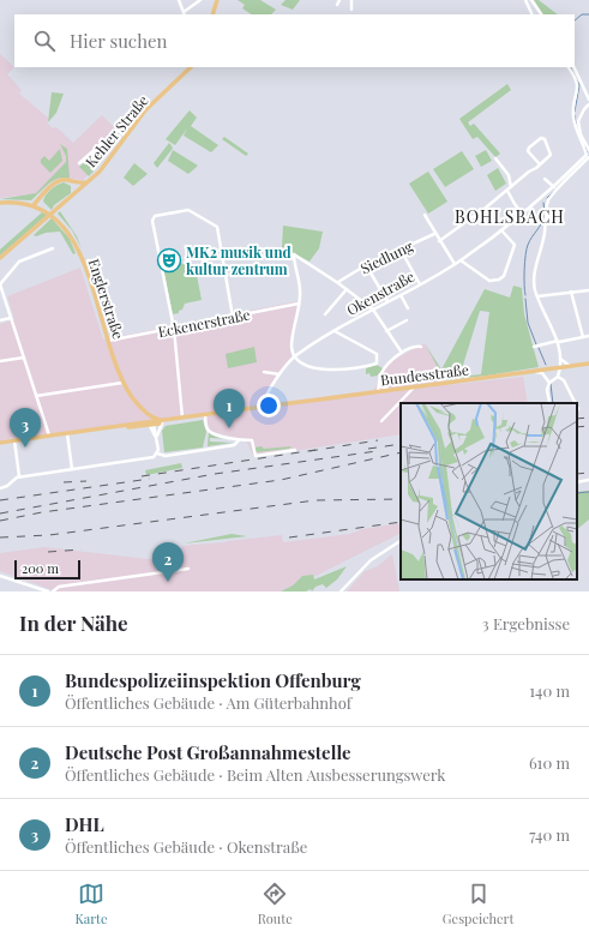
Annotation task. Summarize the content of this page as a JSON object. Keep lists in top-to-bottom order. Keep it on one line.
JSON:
{"streets":{"main road":["Kehler Straße","Englerstraße","Bundesstraße"],"street":["Siedlung","Okenstraße","Eckenerstraße"]},"crossings":[["Okenstraße","Bundesstraße"],["Englerstraße","Eckenerstraße"]],"districts":["BOHLSBACH"],"places":{"theatre":["MK2 musik und kultur zentrum"]},"scale_bar":"200 m","page":{"search":"Hier suchen","pins":["1","3","2"],"scale":"200 m","heading":["In der Nähe","3 Ergebnisse"],"list":[{"mark":"1","name":"Bundespolizeiinspektion Offenburg","note":"Öffentliches Gebäude · Am Güterbahnhof","value":"140 m"},{"mark":"2","name":"Deutsche Post Großannahmestelle","note":"Öffentliches Gebäude · Beim Alten Ausbesserungswerk","value":"610 m"},{"mark":"3","name":"DHL","note":"Öffentliches Gebäude · Okenstraße","value":"740 m"}],"nav":["Karte","Route","Gespeichert"]}}
